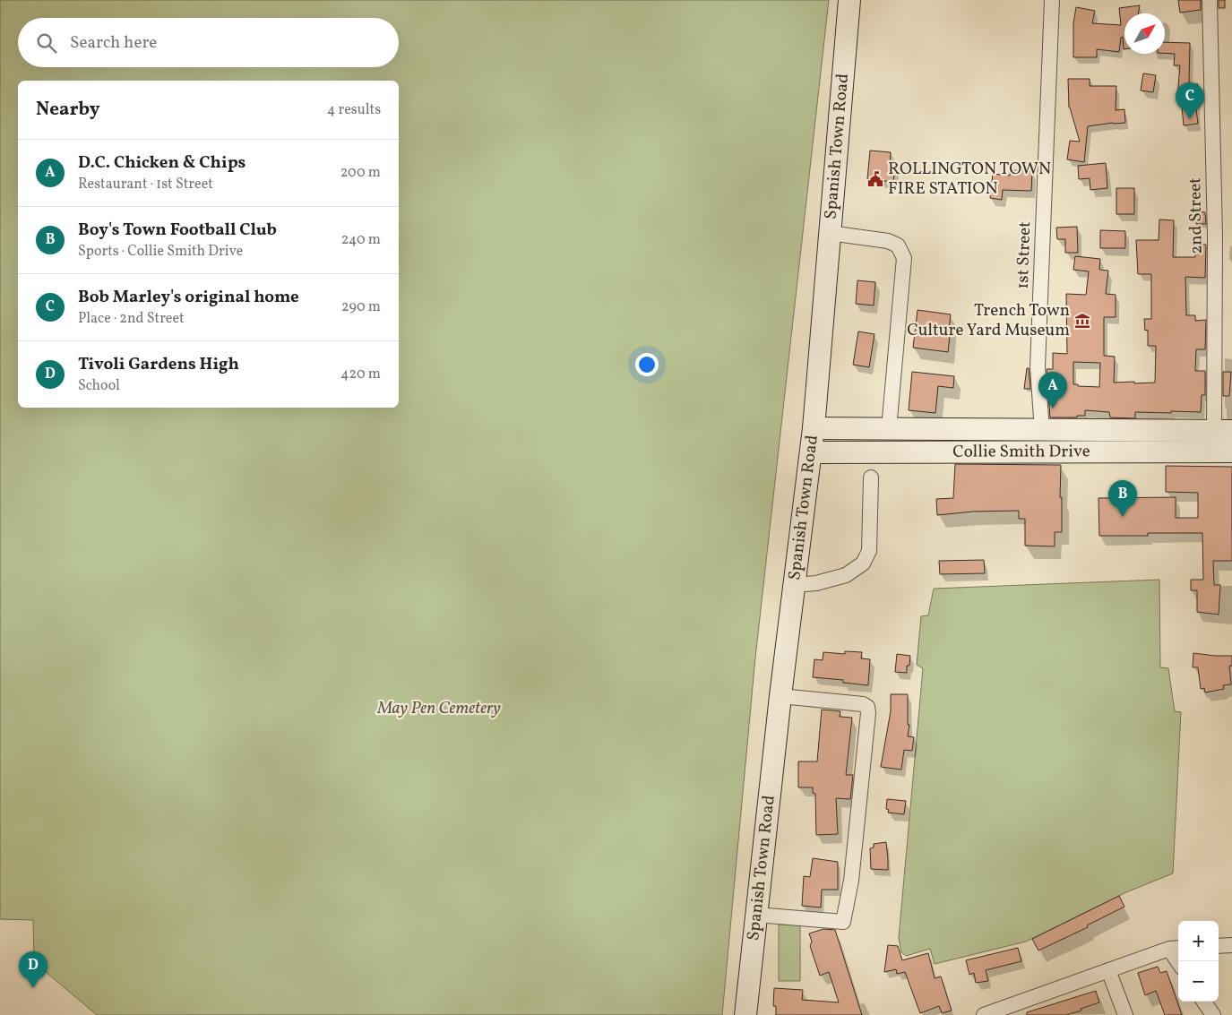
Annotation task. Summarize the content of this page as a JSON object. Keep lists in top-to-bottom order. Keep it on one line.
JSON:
{"streets":{"main road":["Spanish Town Road","Collie Smith Drive"],"street":["2nd Street","1st Street"]},"crossings":[["Spanish Town Road","Collie Smith Drive"],["2nd Street","Collie Smith Drive"],["1st Street","Collie Smith Drive"]],"parks":["May Pen Cemetery"],"places":{"public building":["ROLLINGTON TOWN FIRE STATION"],"museum":["Trench Town Culture Yard Museum"]},"north":"top right","page":{"search":"Search here","heading":["Nearby","4 results"],"pins":["C","A","B","D"],"list":[{"mark":"A","name":"D.C. Chicken & Chips","note":"Restaurant · 1st Street","value":"200 m"},{"mark":"B","name":"Boy's Town Football Club","note":"Sports · Collie Smith Drive","value":"240 m"},{"mark":"C","name":"Bob Marley's original home","note":"Place · 2nd Street","value":"290 m"},{"mark":"D","name":"Tivoli Gardens High","note":"School","value":"420 m"}],"map_buttons":["+","−"]}}
